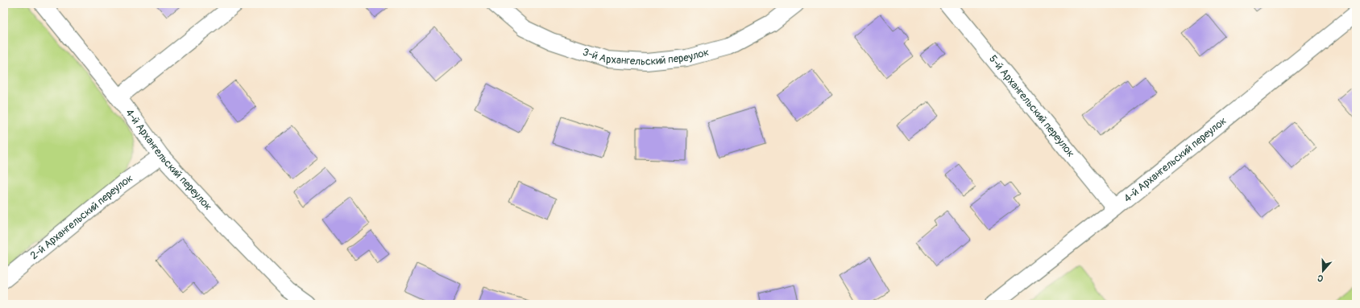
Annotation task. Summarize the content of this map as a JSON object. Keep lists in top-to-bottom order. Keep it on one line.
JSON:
{"streets":{"street":["3-й Архангельский переулок","5-й Архангельский переулок","4-й Архангельский переулок","2-й Архангельский переулок"]},"crossings":[["5-й Архангельский переулок","4-й Архангельский переулок"],["4-й Архангельский переулок","2-й Архангельский переулок"]],"north":"bottom"}
